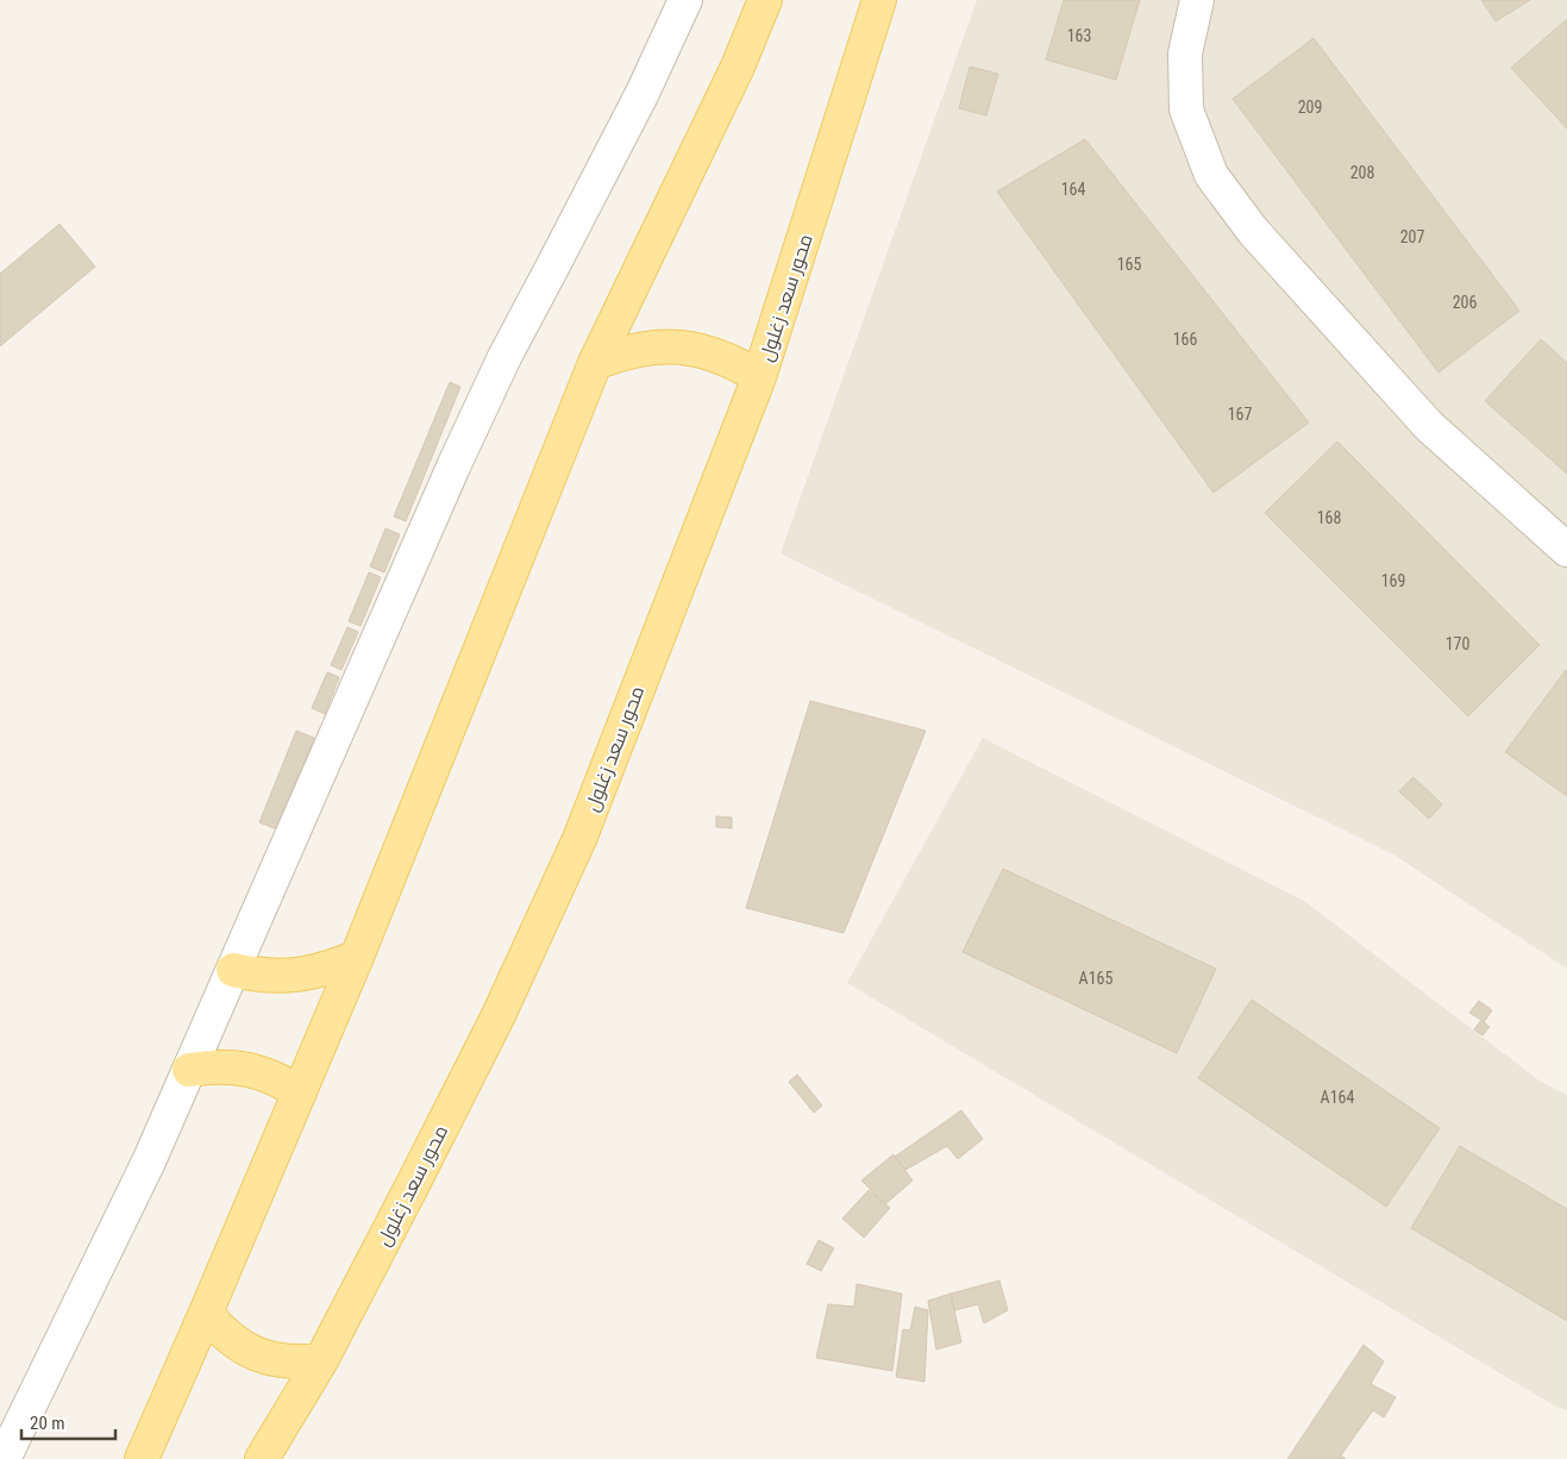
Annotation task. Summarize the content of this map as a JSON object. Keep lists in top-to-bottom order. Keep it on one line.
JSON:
{"streets":{"main road":["محور سعد زغلول"]},"house_numbers":["163","209","208","164","207","165","206","166","167","168","169","170","A165","A164"],"scale_bar":"20 m"}
